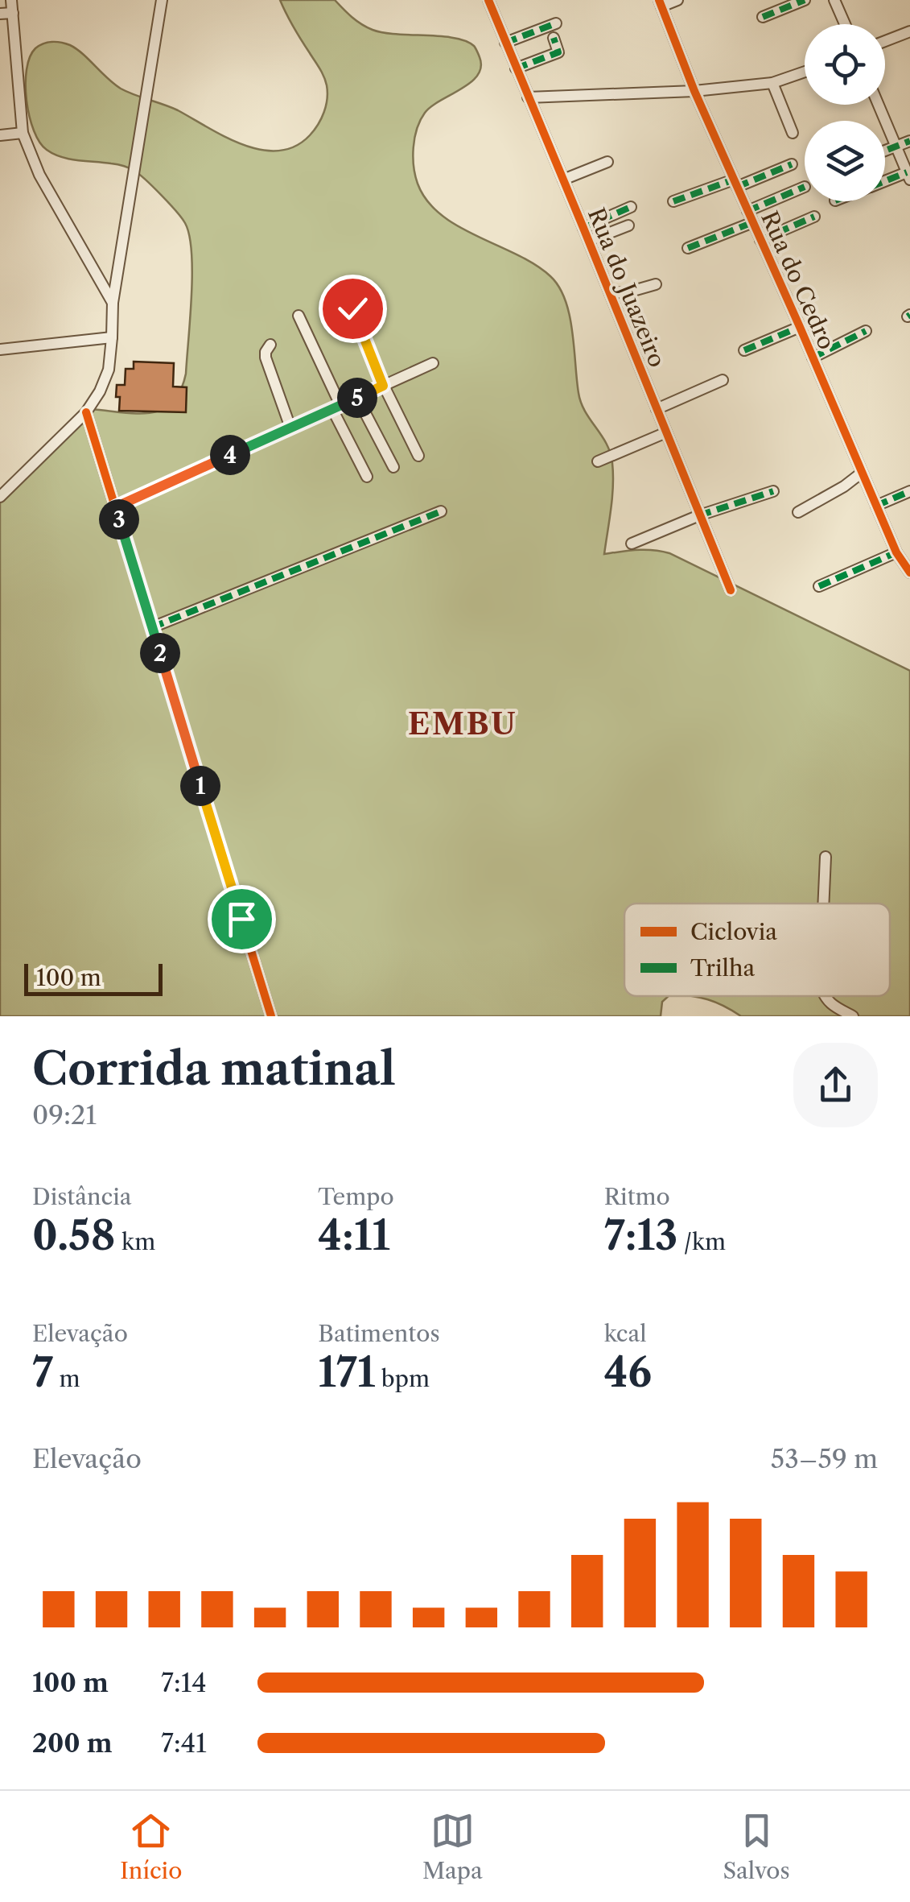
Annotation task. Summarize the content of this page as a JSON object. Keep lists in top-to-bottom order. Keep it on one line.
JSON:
{"streets":{"street":["Rua do Cedro","Rua do Juazeiro"]},"districts":["EMBU"],"legend":["Ciclovia","Trilha"],"scale_bar":"100 m","page":{"pins":["5","4","3","2","1"],"scale":"100 m","heading":["Corrida matinal","09:21"],"stats":[["Distância","0.58 km"],["Tempo","4:11"],["Ritmo","7:13 /km"],["Elevação","7 m"],["Batimentos","171 bpm"],["kcal","46"]],"chart":["Elevação","53–59 m"],"list":[{"name":"100 m","note":"7:14"},{"name":"200 m","note":"7:41"}],"tabs":["Início","Mapa","Salvos"]}}
